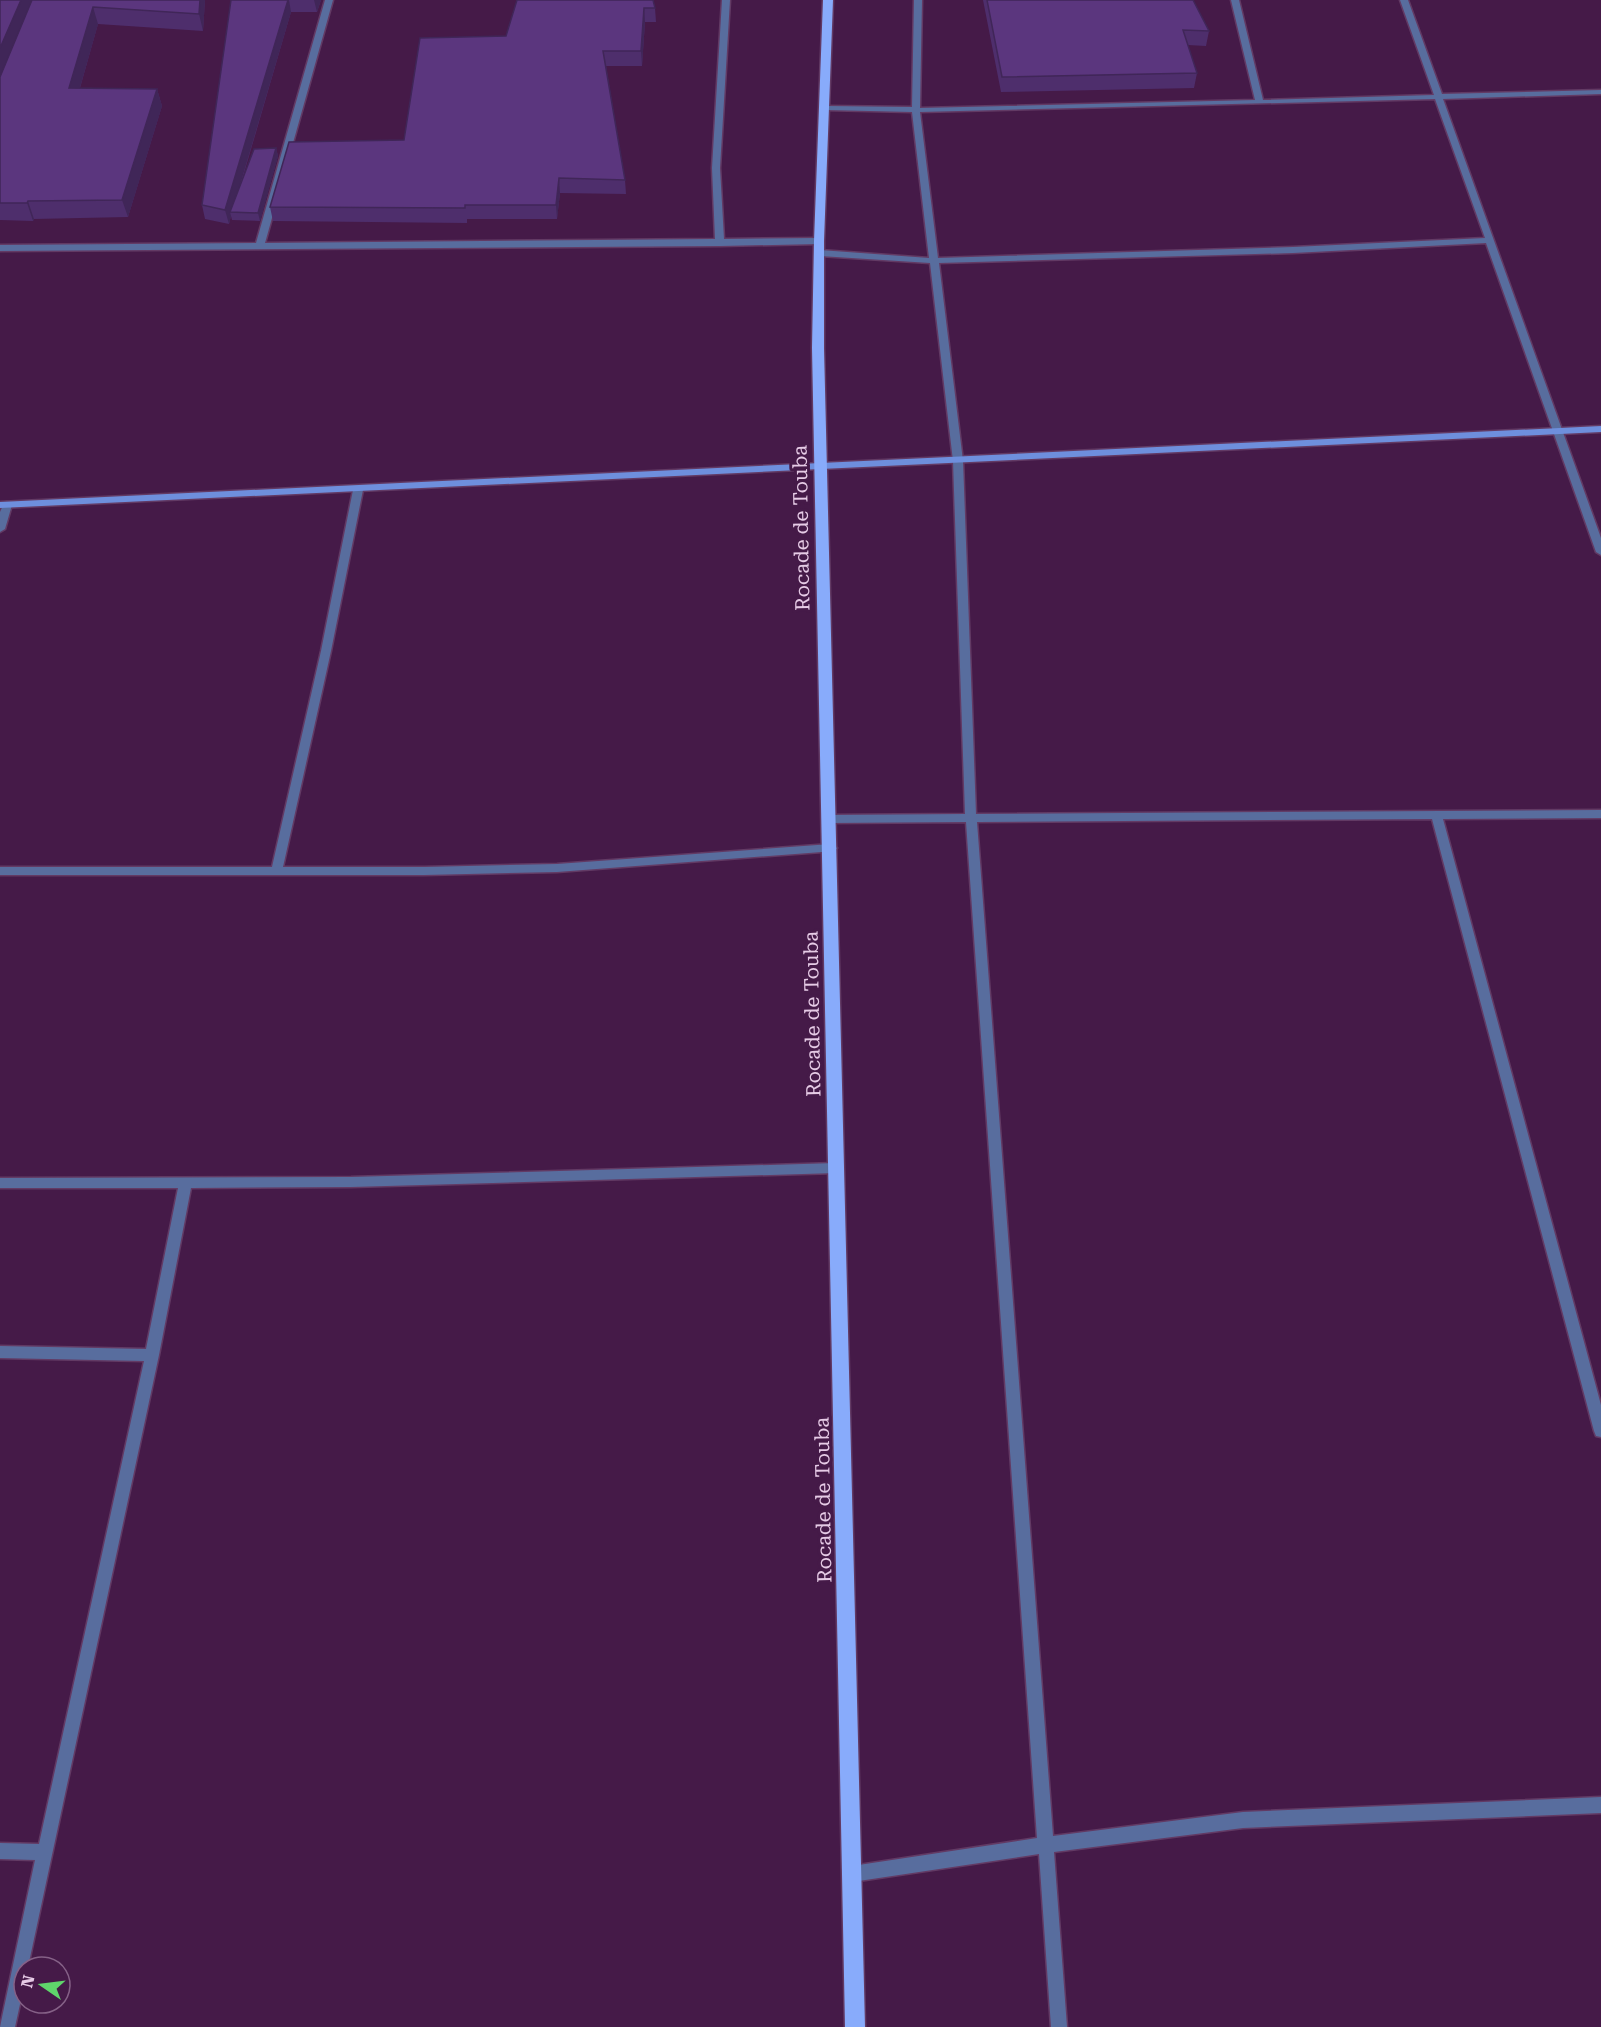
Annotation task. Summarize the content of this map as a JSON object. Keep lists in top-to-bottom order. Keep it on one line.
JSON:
{"streets":{"main road":["Rocade de Touba"]},"north":"left"}
